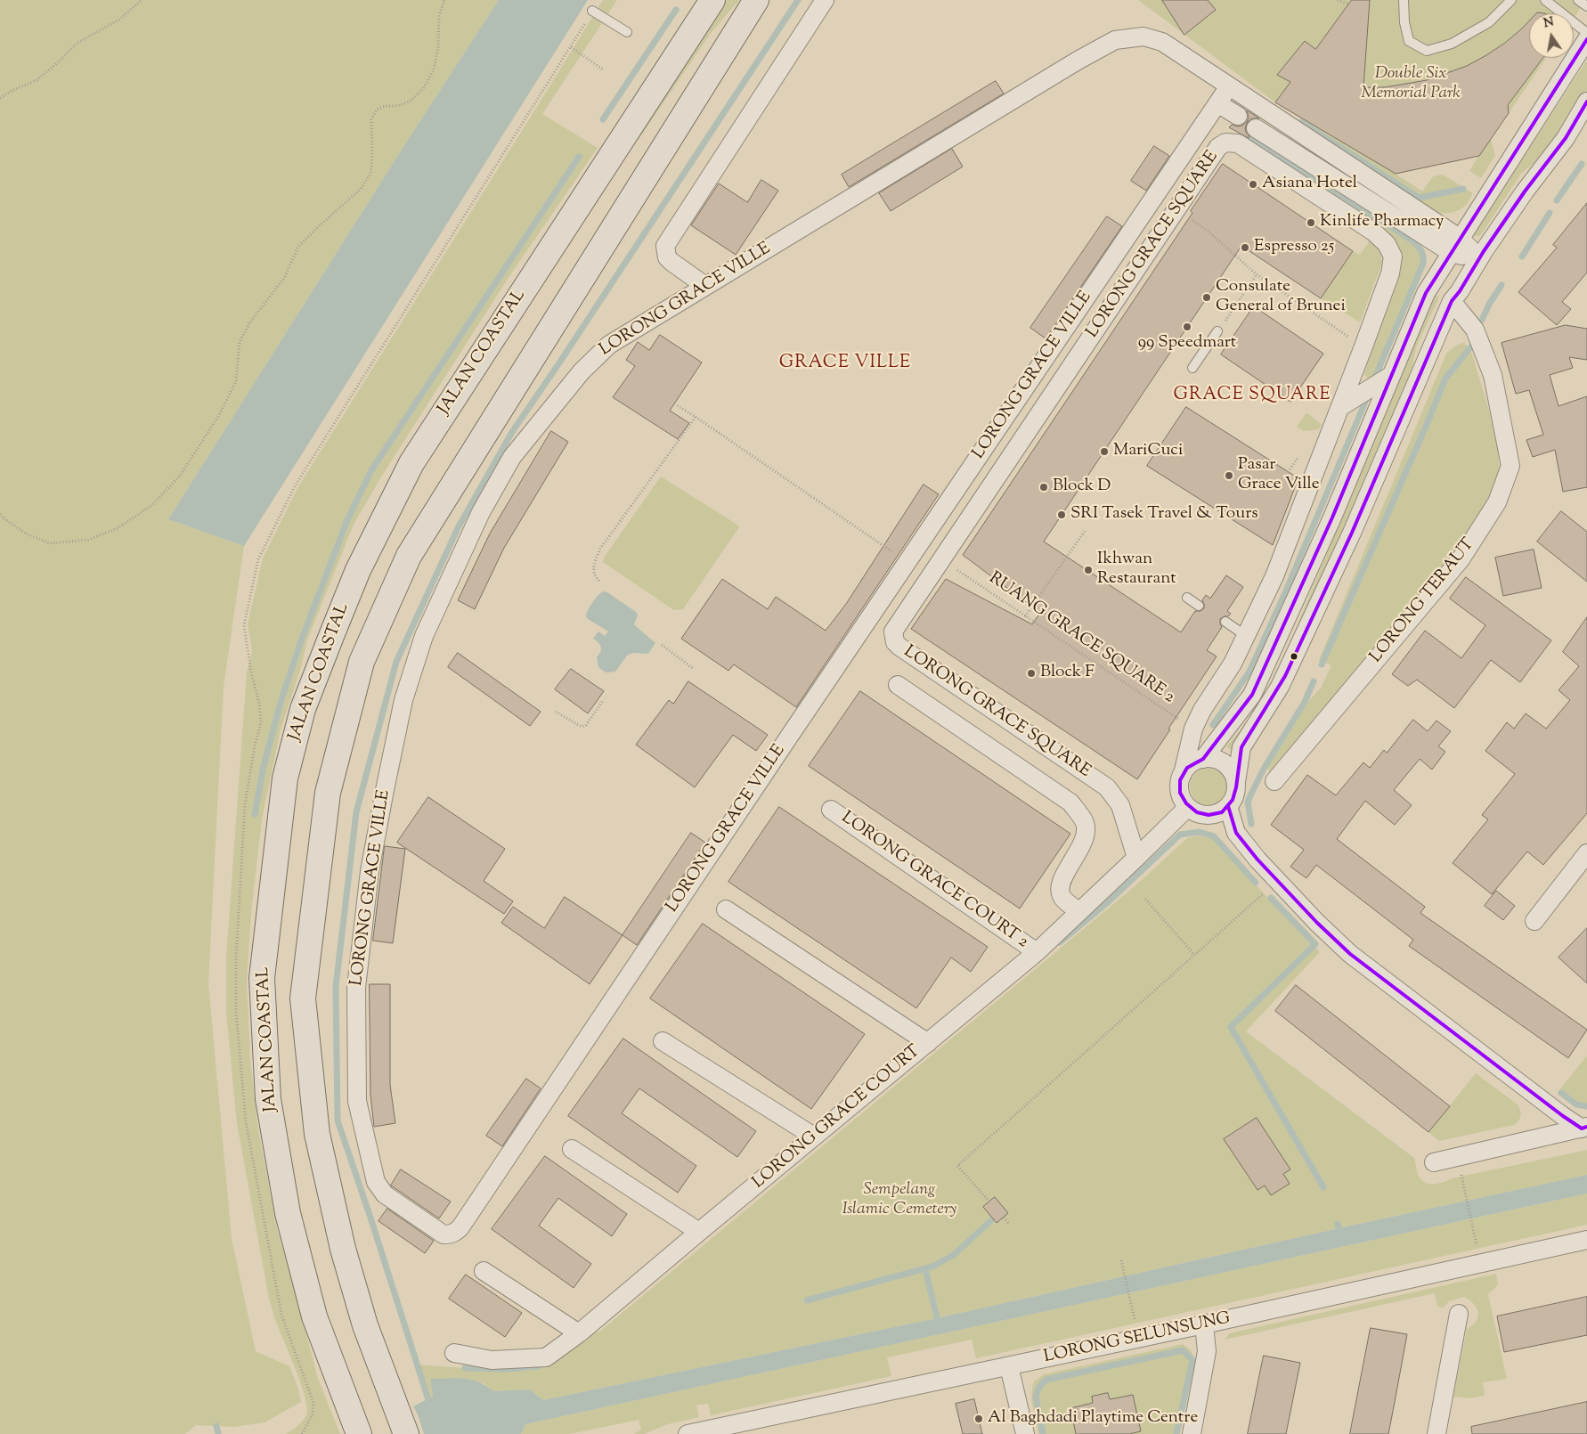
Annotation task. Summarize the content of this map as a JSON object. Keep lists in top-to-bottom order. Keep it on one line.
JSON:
{"streets":{"highway":["JALAN COASTAL"],"street":["LORONG GRACE SQUARE","LORONG GRACE VILLE","LORONG TERAUT","LORONG GRACE COURT 2","LORONG GRACE COURT","LORONG SELUNSUNG"],"path":["RUANG GRACE SQUARE 2"]},"crossings":[["LORONG GRACE SQUARE","RUANG GRACE SQUARE 2"],["LORONG GRACE SQUARE","LORONG GRACE COURT"],["LORONG GRACE COURT 2","LORONG GRACE COURT"]],"districts":["GRACE VILLE","GRACE SQUARE"],"parks":["Double Six Memorial Park","Sempelang Islamic Cemetery"],"places":["Asiana Hotel","Kinlife Pharmacy","Espresso 25","Consulate General of Brunei","99 Speedmart","MariCuci","Pasar Grace Ville","Block D","SRI Tasek Travel & Tours","Ikhwan Restaurant","Block F","Al Baghdadi Playtime Centre"],"north":"top"}
